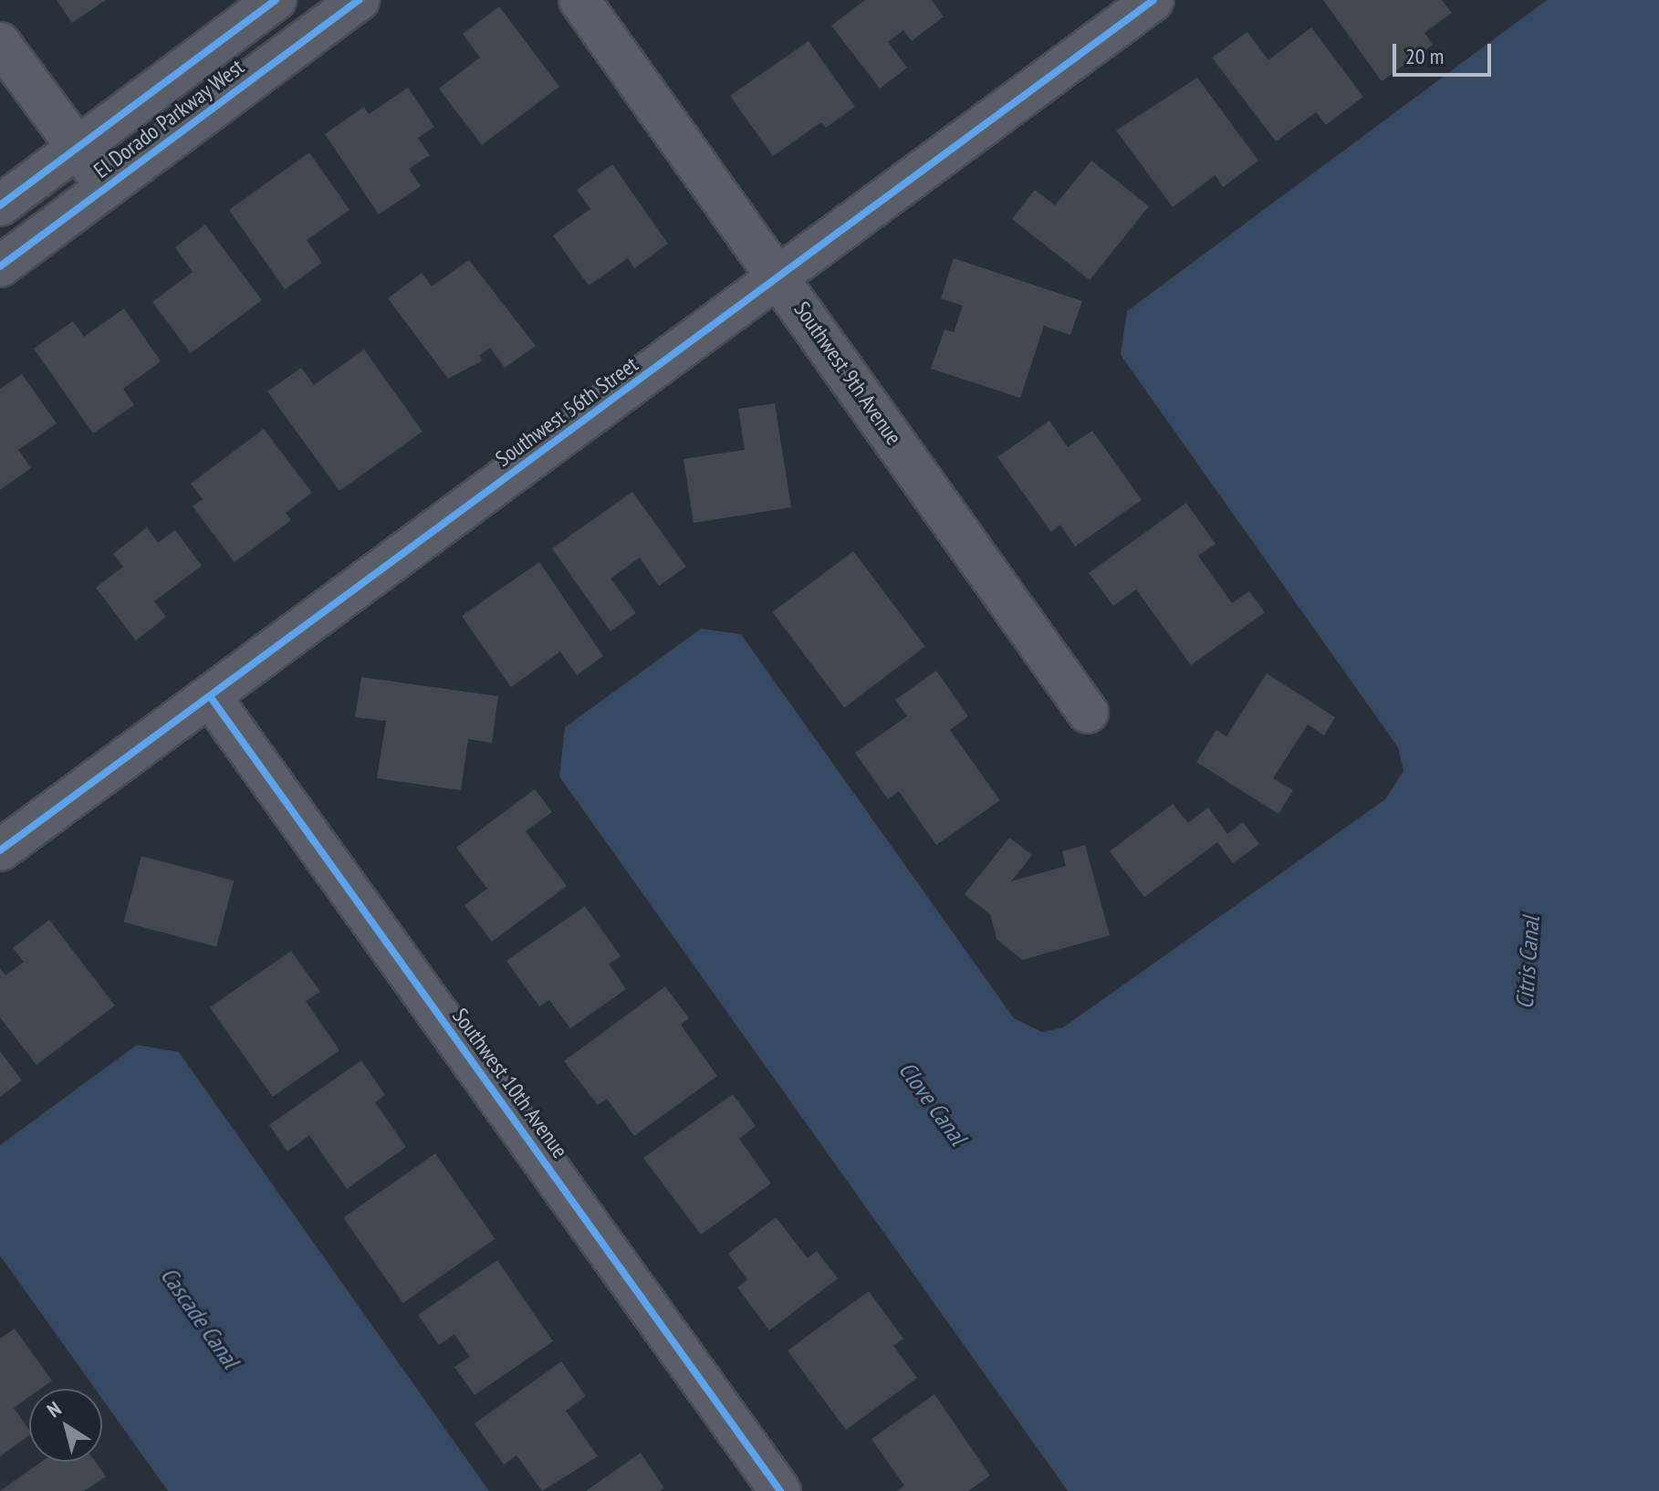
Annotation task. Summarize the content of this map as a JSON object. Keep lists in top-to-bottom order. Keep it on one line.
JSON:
{"streets":{"street":["El Dorado Parkway West","Southwest 9th Avenue","Southwest 56th Street","Southwest 10th Avenue"]},"crossings":[["Southwest 9th Avenue","Southwest 56th Street"],["Southwest 56th Street","Southwest 10th Avenue"]],"water":["Citris Canal","Clove Canal","Cascade Canal"],"scale_bar":"20 m","north":"top left"}
